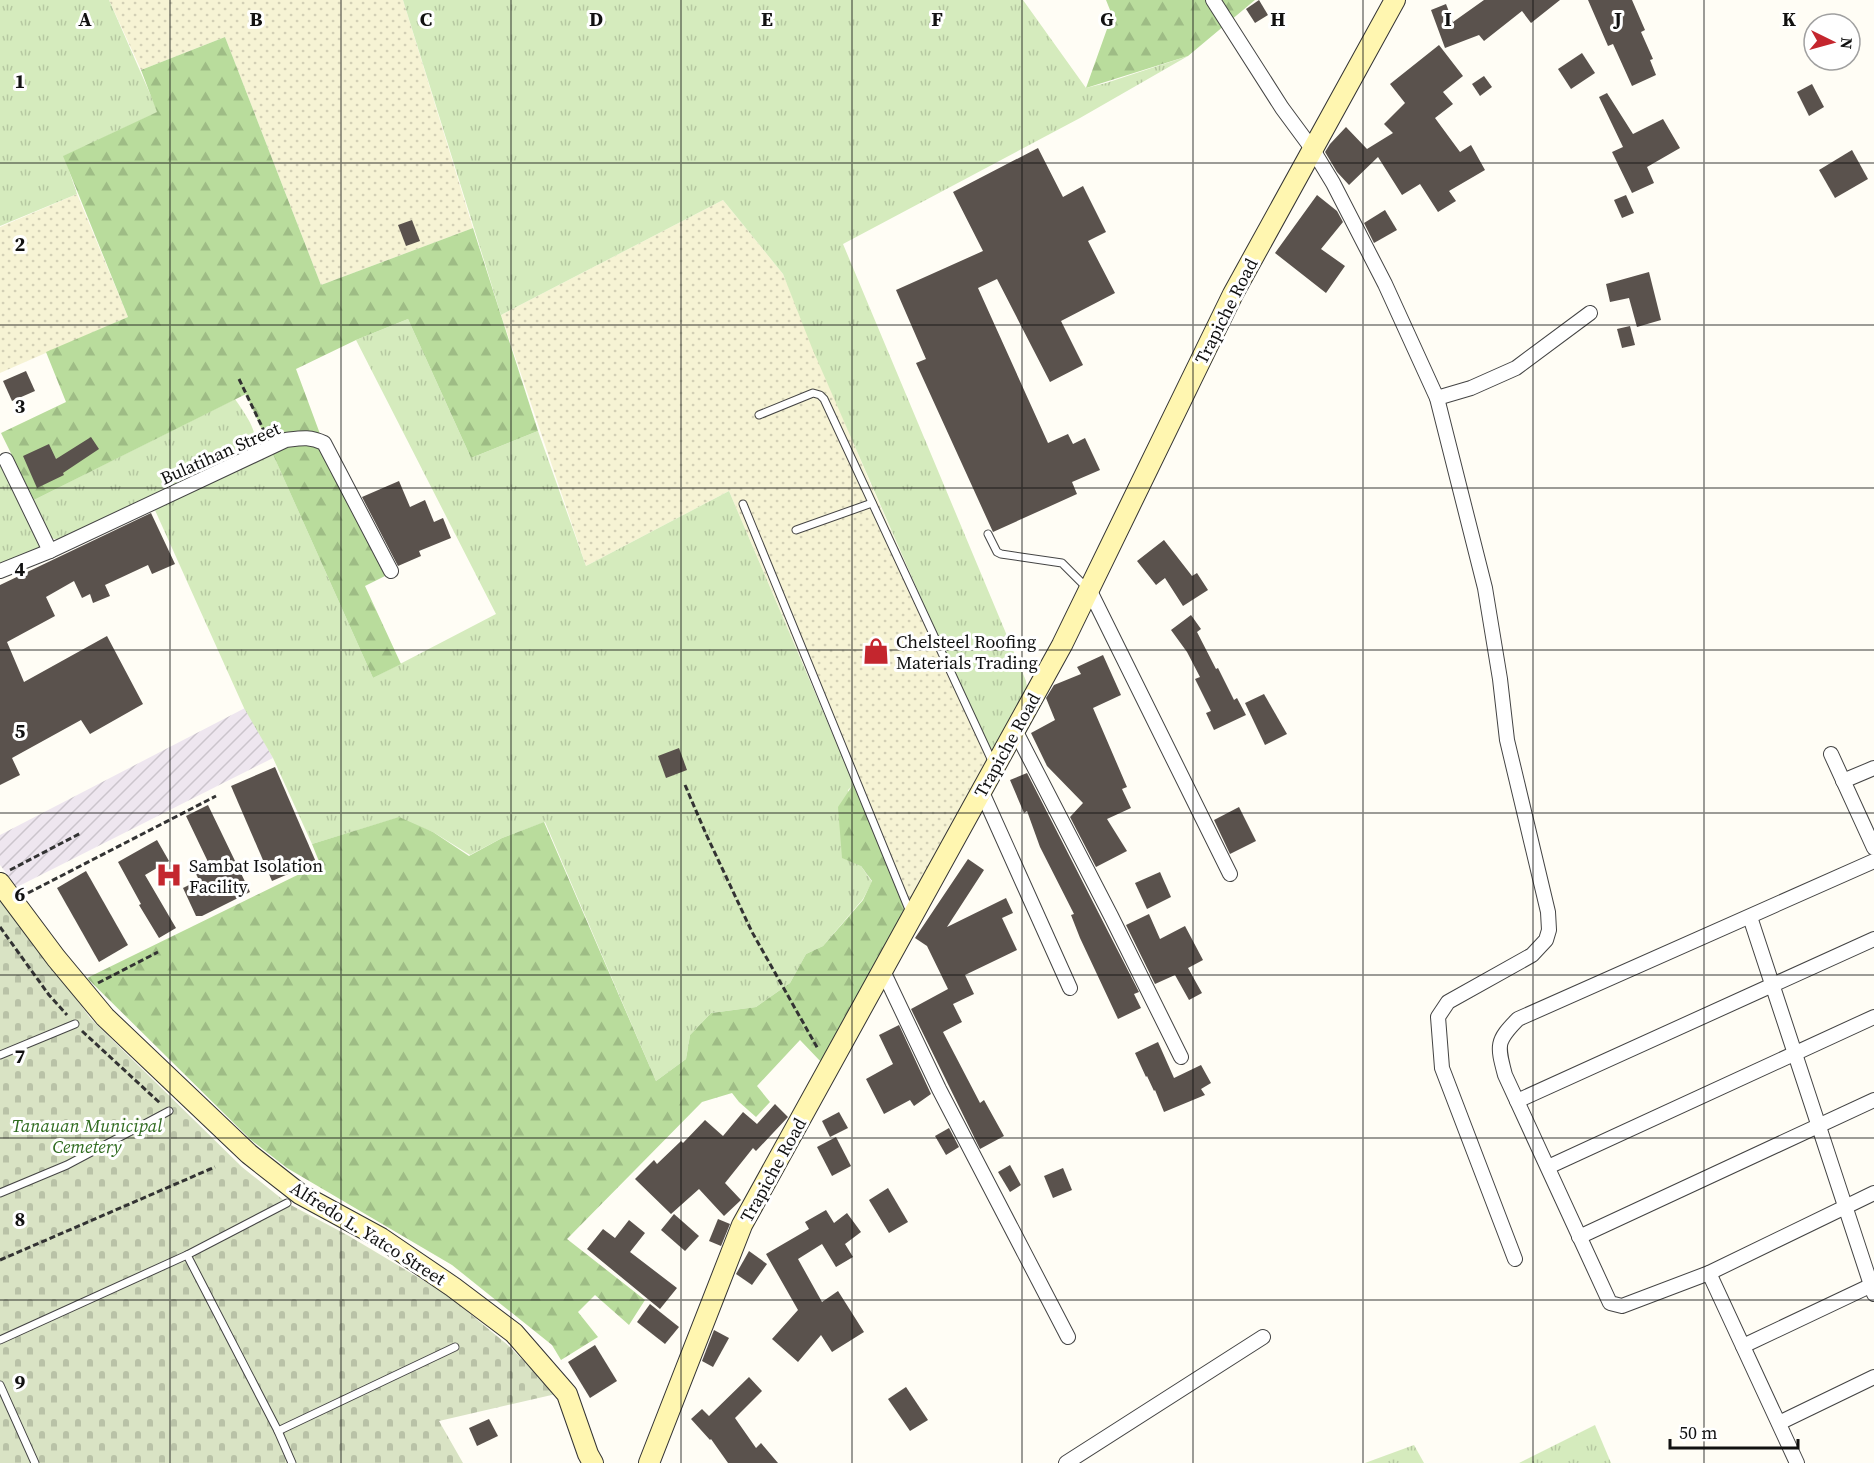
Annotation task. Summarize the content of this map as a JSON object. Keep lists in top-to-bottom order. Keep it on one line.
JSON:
{"streets":{"street":["Trapiche Road","Bulatihan Street","Alfredo L. Yatco Street"]},"parks":["Tanauan Municipal Cemetery"],"places":{"shop":["Chelsteel Roofing Materials Trading"],"hospital":["Sambat Isolation Facility"]},"scale_bar":"50 m","north":"right","grid":{"columns":["A","B","C","D","E","F","G","H","I","J","K"],"rows":["1","2","3","4","5","6","7","8","9"]}}
